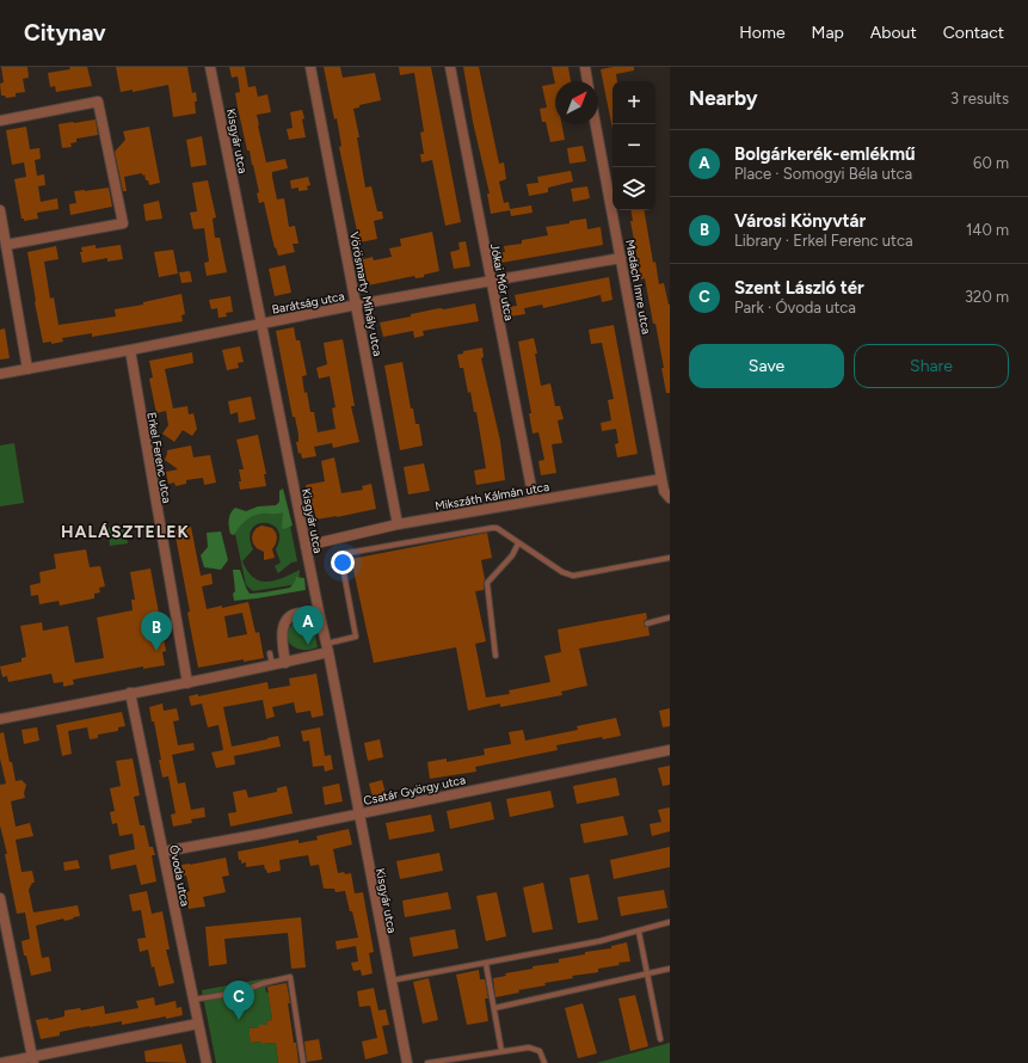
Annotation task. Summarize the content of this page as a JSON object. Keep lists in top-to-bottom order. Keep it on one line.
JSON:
{"streets":{"street":["Kisgyár utca","Jókai Mór utca","Madách Imre utca","Vörösmarty Mihály utca","Barátság utca","Erkel Ferenc utca","Mikszáth Kálmán utca","Csatár György utca","Óvoda utca"]},"crossings":[["Kisgyár utca","Barátság utca"],["Kisgyár utca","Mikszáth Kálmán utca"],["Kisgyár utca","Csatár György utca"],["Jókai Mór utca","Barátság utca"],["Jókai Mór utca","Mikszáth Kálmán utca"],["Madách Imre utca","Barátság utca"],["Madách Imre utca","Mikszáth Kálmán utca"],["Vörösmarty Mihály utca","Barátság utca"],["Vörösmarty Mihály utca","Mikszáth Kálmán utca"],["Barátság utca","Erkel Ferenc utca"],["Csatár György utca","Óvoda utca"]],"districts":["HALÁSZTELEK"],"north":"top right","page":{"header":"Citynav","nav":["Home","Map","About","Contact"],"heading":["Nearby","3 results"],"map_buttons":["+","−"],"list":[{"mark":"A","name":"Bolgárkerék-emlékmű","note":"Place · Somogyi Béla utca","value":"60 m"},{"mark":"B","name":"Városi Könyvtár","note":"Library · Erkel Ferenc utca","value":"140 m"},{"mark":"C","name":"Szent László tér","note":"Park · Óvoda utca","value":"320 m"}],"buttons":["Save","Share"],"pins":["A","B","C"]}}
